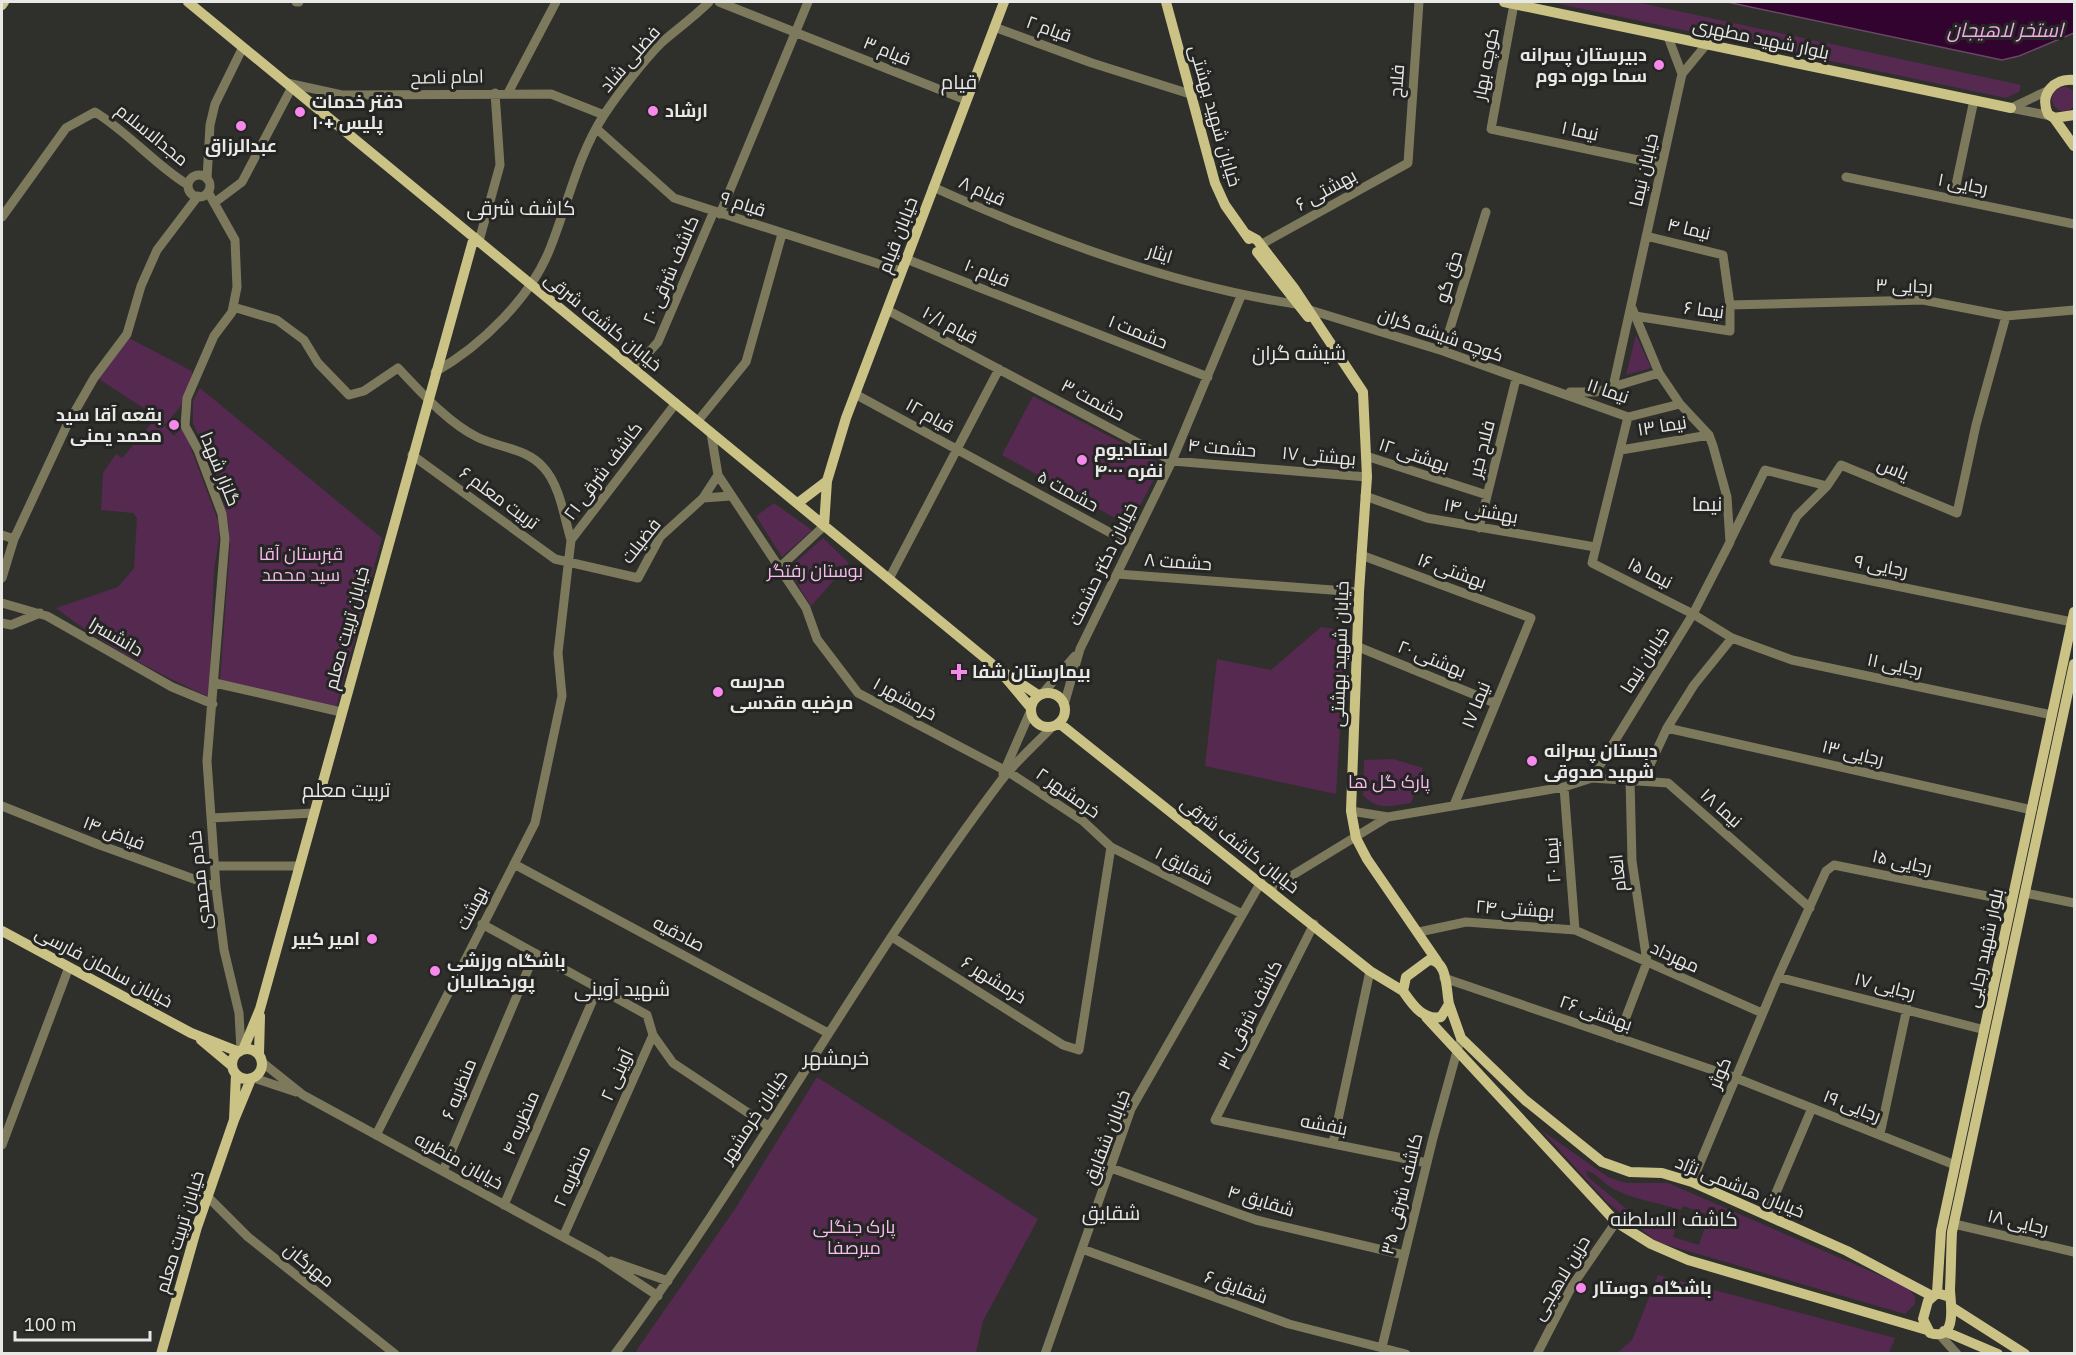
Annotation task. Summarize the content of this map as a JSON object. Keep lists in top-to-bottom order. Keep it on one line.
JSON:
{"streets":{"main road":["بلوار شهید مطهری","خیابان شهید بهشتی","خیابان قیام","خیابان کاشف شرقی","خیابان تربیت معلم","بلوار شهید رجایی","خیابان سلمان فارسی","خیابان هاشمی نژاد"],"street":["قیام ۲","قیام ۳","فضلی شاد","کوچه بهار","امام ناصح","فلاح","نیما ۱","مجدالاسلام","خیابان نیما","رجایی ۱","بهشتی ۶","قیام ۸","قیام ۹","نیما ۴","ایثار","کاشف شرقی ۲۰","قیام ۱۰","حق گو","رجایی ۳","نیما ۶","قیام ۱۰/۱","حشمت ۱","کوچه شیشه گران","نیما ۱۱","حشمت ۳","قیام ۱۲","نیما ۱۳","حشمت ۴","فلاح خیر","بهشتی ۱۲","بهشتی ۱۷","گلزار شهدا","یاس","کاشف شرقی ۲۱","حشمت ۵","تربیت معلم ۶","بهشتی ۱۴","فضیلت","حشمت ۸","خیابان دکتر حشمت","رجایی ۹","بهشتی ۱۶","نیما ۱۵","دانشسرا","بهشتی ۲۰","رجایی ۱۱","خرمشهر ۱","نیما ۱۷","رجایی ۱۳","خرمشهر ۲","نیما ۱۸","فیاض ۱۴","نیما ۲۰","رجایی ۱۵","شقایق ۱","انعام","خادم محمدی","بهشت","بهشتی ۲۴","صادقیه","مهرداد","خرمشهر ۶","رجایی ۱۷","بهشتی ۲۶","کاشف شرقی ۳۱","کوثر","آوینی ۲","منظریه ۶","رجایی ۱۹","خیابان خرمشهر","منظریه ۴","بنفشه","خیابان شقایق","خیابان منظریه","منظریه ۲","کاشف شرقی ۳۵","شقایق ۴","رجایی ۱۸","مهرگان","حزین لاهیجی","شقایق ۶"]},"crossings":[["قیام ۲","خیابان شهید بهشتی"],["قیام ۲","خیابان قیام"],["بلوار شهید مطهری","کوچه بهار"],["بلوار شهید مطهری","خیابان نیما"],["قیام ۳","خیابان قیام"],["قیام ۳","کاشف شرقی ۲۰"],["فضلی شاد","امام ناصح"],["فضلی شاد","قیام ۹"],["فضلی شاد","خیابان کاشف شرقی"],["فضلی شاد","خیابان تربیت معلم"],["کوچه بهار","نیما ۱"],["امام ناصح","خیابان کاشف شرقی"],["فلاح","بهشتی ۶"],["خیابان شهید بهشتی","بهشتی ۶"],["خیابان شهید بهشتی","ایثار"],["خیابان شهید بهشتی","خیابان کاشف شرقی"],["خیابان شهید بهشتی","کوچه شیشه گران"],["خیابان شهید بهشتی","بهشتی ۱۲"],["خیابان شهید بهشتی","بهشتی ۱۷"],["خیابان شهید بهشتی","بهشتی ۱۴"],["خیابان شهید بهشتی","حشمت ۸"],["خیابان شهید بهشتی","بهشتی ۱۶"],["خیابان شهید بهشتی","بهشتی ۲۰"],["خیابان شهید بهشتی","بهشتی ۲۴"],["خیابان شهید بهشتی","بهشتی ۲۶"],["خیابان شهید بهشتی","خیابان هاشمی نژاد"],["نیما ۱","خیابان نیما"],["مجدالاسلام","گلزار شهدا"],["خیابان نیما","نیما ۴"],["خیابان نیما","نیما ۶"],["خیابان نیما","یاس"],["خیابان نیما","رجایی ۹"],["خیابان نیما","نیما ۱۵"],["خیابان نیما","نیما ۱۸"],["قیام ۸","خیابان قیام"],["قیام ۸","ایثار"],["قیام ۹","خیابان قیام"],["قیام ۹","کاشف شرقی ۲۰"],["نیما ۴","نیما ۶"],["خیابان قیام","قیام ۱۰"],["خیابان قیام","خیابان کاشف شرقی"],["خیابان قیام","قیام ۱۰/۱"],["خیابان قیام","قیام ۱۲"],["ایثار","خیابان دکتر حشمت"],["کاشف شرقی ۲۰","خیابان کاشف شرقی"],["قیام ۱۰","حشمت ۱"],["حق گو","کوچه شیشه گران"],["رجایی ۳","نیما ۶"],["رجایی ۳","یاس"],["خیابان کاشف شرقی","کاشف شرقی ۲۱"],["خیابان کاشف شرقی","خیابان تربیت معلم"],["خیابان کاشف شرقی","بهشتی ۲۶"],["خیابان کاشف شرقی","کاشف شرقی ۳۱"],["خیابان کاشف شرقی","خیابان شقایق"],["خیابان کاشف شرقی","خیابان هاشمی نژاد"],["قیام ۱۰/۱","حشمت ۳"],["حشمت ۱","خیابان دکتر حشمت"],["کوچه شیشه گران","نیما ۱۱"],["کوچه شیشه گران","فلاح خیر"],["حشمت ۳","حشمت ۴"],["حشمت ۳","خیابان دکتر حشمت"],["قیام ۱۲","حشمت ۵"],["حشمت ۴","بهشتی ۱۷"],["حشمت ۴","خیابان دکتر حشمت"],["فلاح خیر","بهشتی ۱۲"],["فلاح خیر","بهشتی ۱۴"],["گلزار شهدا","دانشسرا"],["گلزار شهدا","خادم محمدی"],["یاس","رجایی ۹"],["کاشف شرقی ۲۱","تربیت معلم ۶"],["کاشف شرقی ۲۱","فضیلت"],["کاشف شرقی ۲۱","بهشت"],["حشمت ۵","خیابان دکتر حشمت"],["تربیت معلم ۶","فضیلت"],["تربیت معلم ۶","خیابان تربیت معلم"],["بهشتی ۱۴","نیما ۱۵"],["حشمت ۸","خیابان دکتر حشمت"],["رجایی ۹","بلوار شهید رجایی"],["بهشتی ۱۶","نیما ۱۷"],["نیما ۱۵","رجایی ۱۱"],["خیابان تربیت معلم","مهرگان"],["دانشسرا","خادم محمدی"],["بهشتی ۲۰","نیما ۱۷"],["رجایی ۱۱","بلوار شهید رجایی"],["خرمشهر ۱","خرمشهر ۲"],["خرمشهر ۱","خیابان خرمشهر"],["رجایی ۱۳","بلوار شهید رجایی"],["خرمشهر ۲","شقایق ۱"],["خرمشهر ۲","خرمشهر ۶"],["خرمشهر ۲","خیابان خرمشهر"],["نیما ۱۸","رجایی ۱۵"],["نیما ۱۸","انعام"],["نیما ۱۸","کوثر"],["فیاض ۱۴","خادم محمدی"],["نیما ۲۰","بهشتی ۲۴"],["نیما ۲۰","مهرداد"],["رجایی ۱۵","بلوار شهید رجایی"],["رجایی ۱۵","کوثر"],["شقایق ۱","خرمشهر ۶"],["شقایق ۱","خیابان شقایق"],["انعام","مهرداد"],["بهشت","صادقیه"],["بهشت","خیابان منظریه"],["بهشتی ۲۴","مهرداد"],["صادقیه","خیابان خرمشهر"],["بلوار شهید رجایی","رجایی ۱۷"],["بلوار شهید رجایی","رجایی ۱۹"],["بلوار شهید رجایی","خیابان هاشمی نژاد"],["بلوار شهید رجایی","رجایی ۱۸"],["مهرداد","کوثر"],["خرمشهر ۶","خیابان خرمشهر"],["رجایی ۱۷","کوثر"],["بهشتی ۲۶","کوثر"],["بهشتی ۲۶","رجایی ۱۹"],["بهشتی ۲۶","خیابان هاشمی نژاد"],["کاشف شرقی ۳۱","بنفشه"],["کوثر","رجایی ۱۹"],["کوثر","خیابان هاشمی نژاد"],["آوینی ۲","منظریه ۲"],["منظریه ۶","خیابان منظریه"],["منظریه ۴","خیابان منظریه"],["بنفشه","کاشف شرقی ۳۵"],["خیابان شقایق","شقایق ۴"],["خیابان شقایق","شقایق ۶"],["خیابان منظریه","منظریه ۲"],["خیابان هاشمی نژاد","کاشف شرقی ۳۵"],["کاشف شرقی ۳۵","شقایق ۴"],["کاشف شرقی ۳۵","شقایق ۶"]],"districts":["قیام","کاشف شرقی","شیشه گران","نیما","تربیت معلم","شهید آوینی","خرمشهر","شقایق","کاشف السلطنه"],"water":["استخر لاهیجان"],"parks":["قبرستان آقا سید محمد","بوستان رفتگر","پارک گل ها","پارک جنگلی میرصفا"],"places":{"other":["دبیرستان پسرانه سما دوره دوم","ارشاد","دفتر خدمات پلیس +۱۰","عبدالرزاق","بقعه آقا سید محمد یمنی","استادیوم ۴۰۰۰ نفره","مدرسه مرضیه مقدسی","دبستان پسرانه شهید صدوقی","امیر کبیر","باشگاه ورزشی پورخصالیان","باشگاه دوستار"],"health":["بیمارستان شفا"]},"scale_bar":"100 m"}
